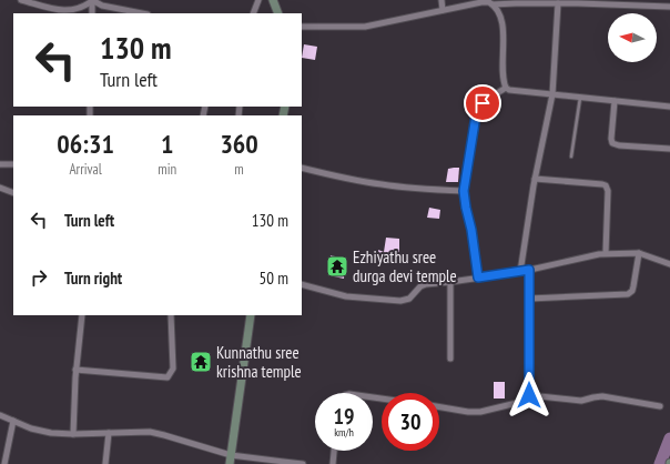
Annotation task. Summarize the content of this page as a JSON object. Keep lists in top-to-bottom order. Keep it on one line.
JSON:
{"places":{"temple":["Ezhiyathu sree durga devi temple","Kunnathu sree krishna temple"]},"north":"left","page":{"turn":["130 m","Turn left"],"eta":["06:31","Arrival","1","min","360","m"],"list":[{"name":"Turn left","value":"130 m"},{"name":"Turn right","value":"50 m"}],"speed":"19 km/h","limit":"30"}}
